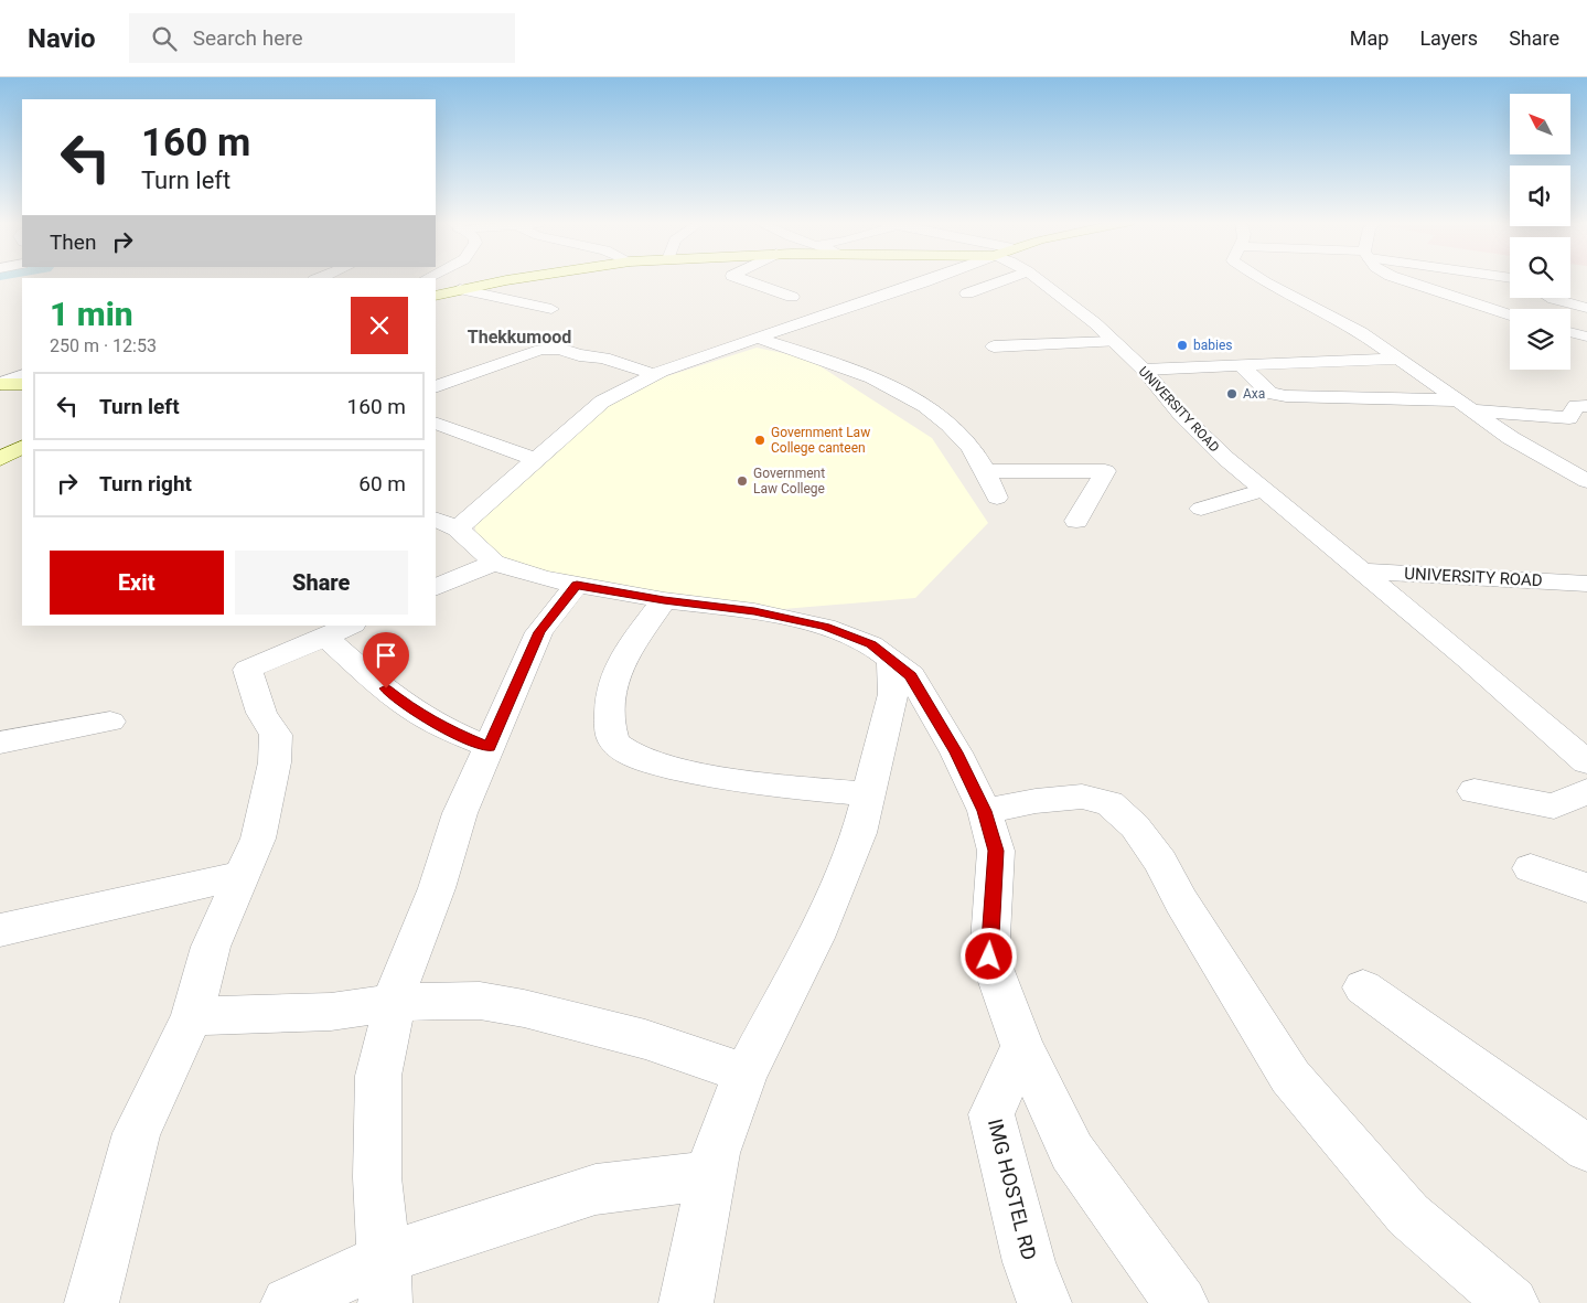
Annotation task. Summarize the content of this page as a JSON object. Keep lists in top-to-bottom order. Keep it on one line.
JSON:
{"streets":{"street":["UNIVERSITY ROAD","IMG HOSTEL RD"]},"districts":["Thekkumood"],"places":["babies","Axa","Government Law College canteen","Government Law College"],"north":"top left","page":{"header":"Navio","search":"Search here","nav":["Map","Layers","Share"],"turn":["160 m","Turn left"],"then":"Then","heading":["1 min","250 m · 12:53"],"list":[{"name":"Turn left","value":"160 m"},{"name":"Turn right","value":"60 m"}],"buttons":["Exit","Share"]}}
